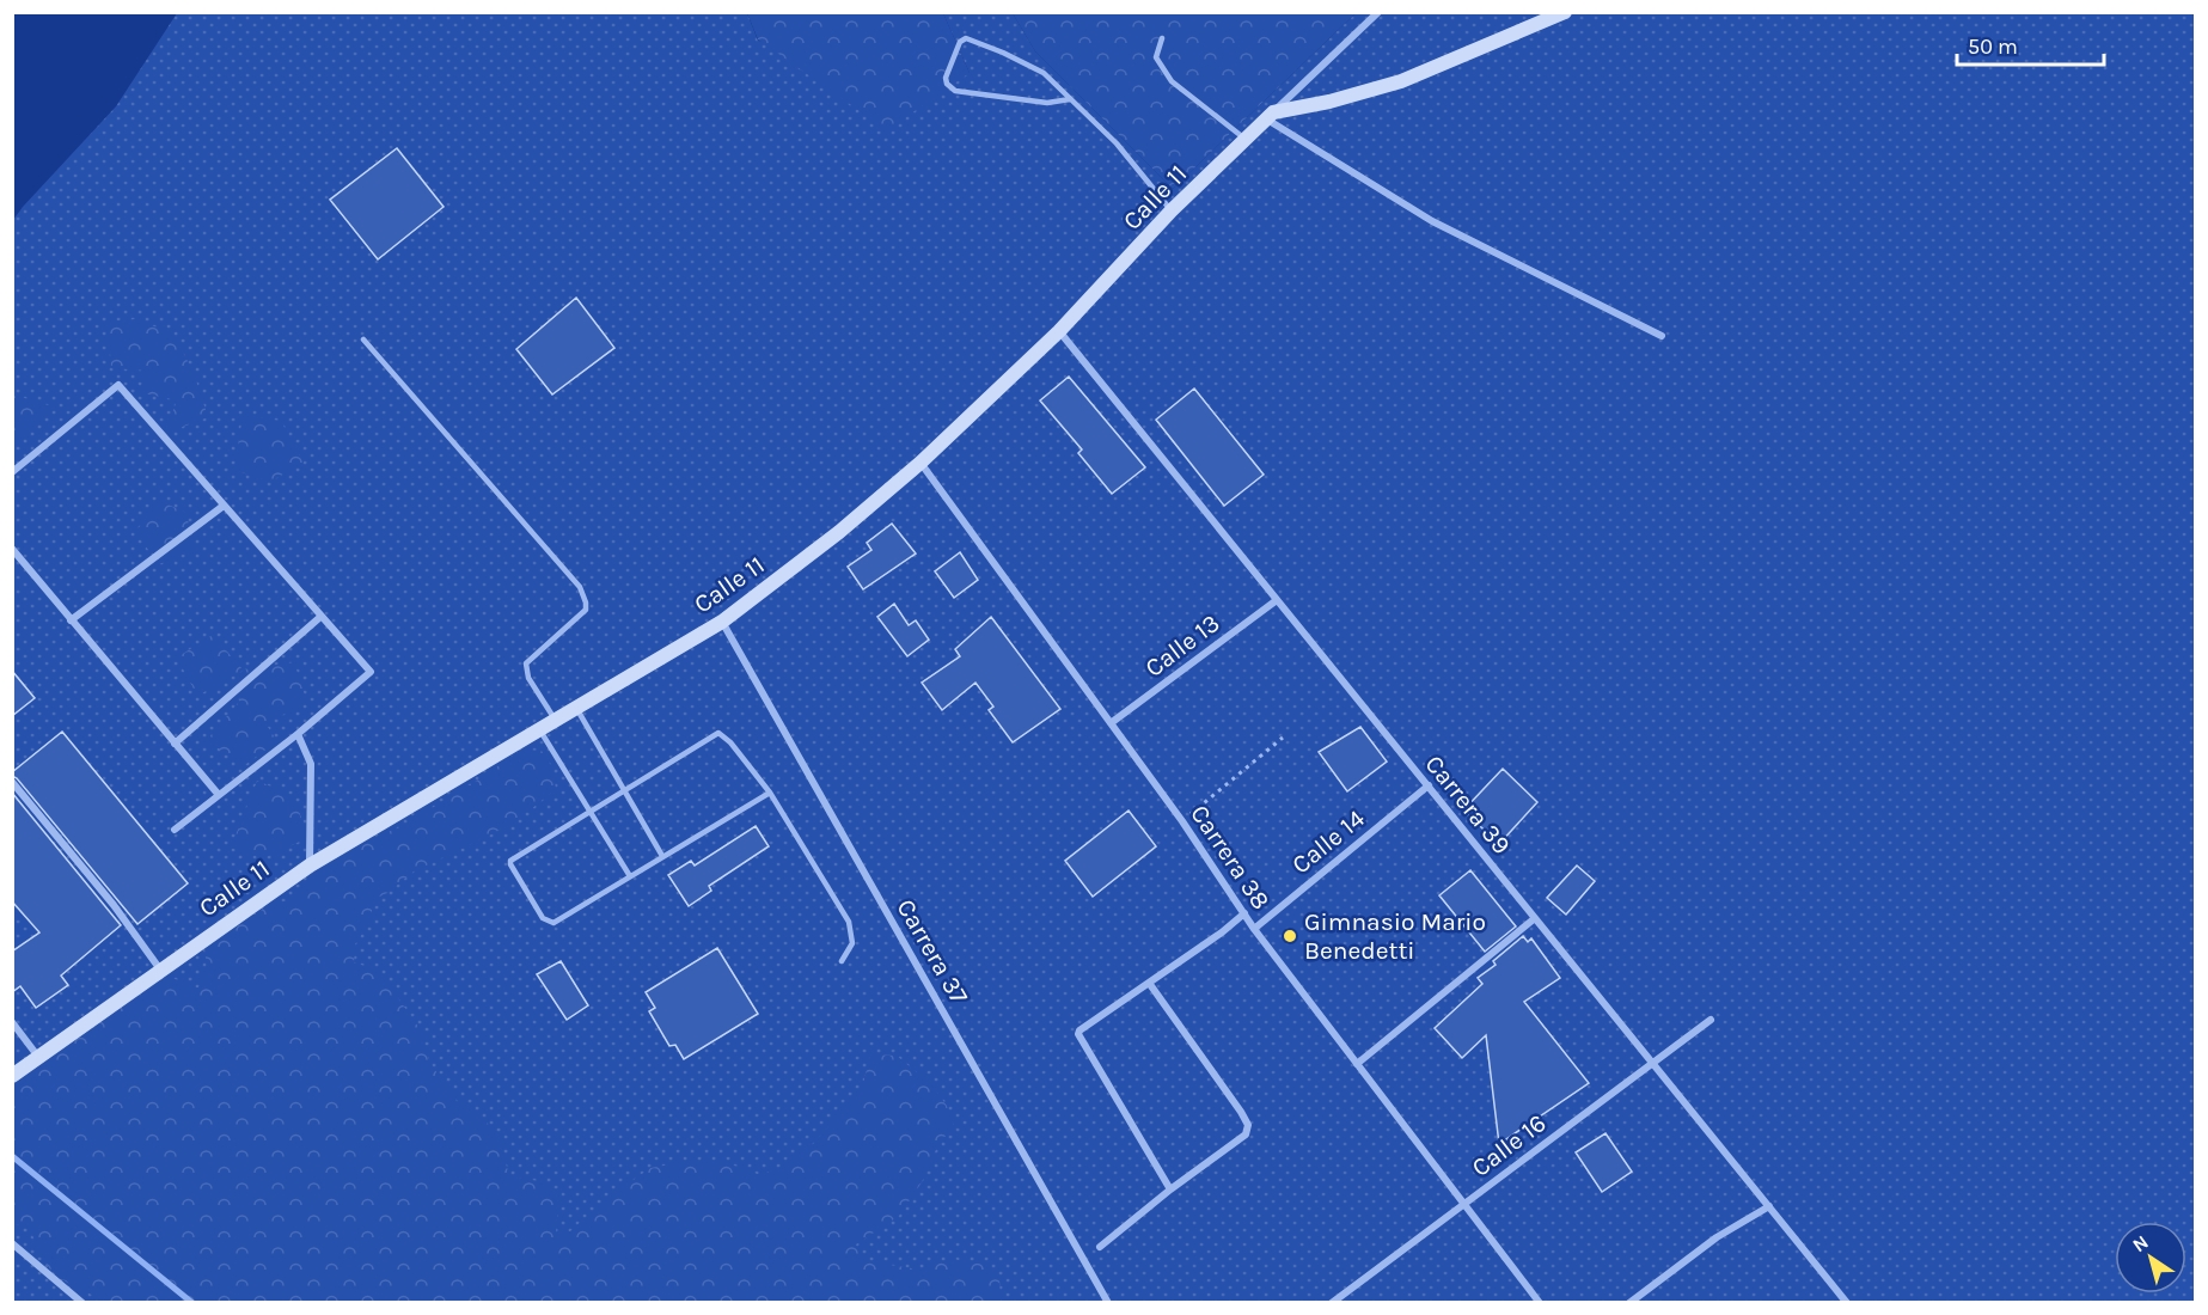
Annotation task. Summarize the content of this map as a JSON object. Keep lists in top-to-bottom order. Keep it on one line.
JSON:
{"streets":{"main road":["Calle 11"],"street":["Calle 13","Carrera 39","Calle 14","Carrera 38","Carrera 37","Calle 16"]},"crossings":[["Calle 11","Carrera 39"],["Calle 11","Carrera 38"],["Calle 11","Carrera 37"],["Calle 13","Carrera 39"],["Calle 13","Carrera 38"],["Carrera 39","Calle 14"],["Carrera 39","Calle 16"],["Calle 14","Carrera 38"],["Carrera 38","Calle 16"]],"places":["Gimnasio Mario Benedetti"],"scale_bar":"50 m","north":"top left"}
